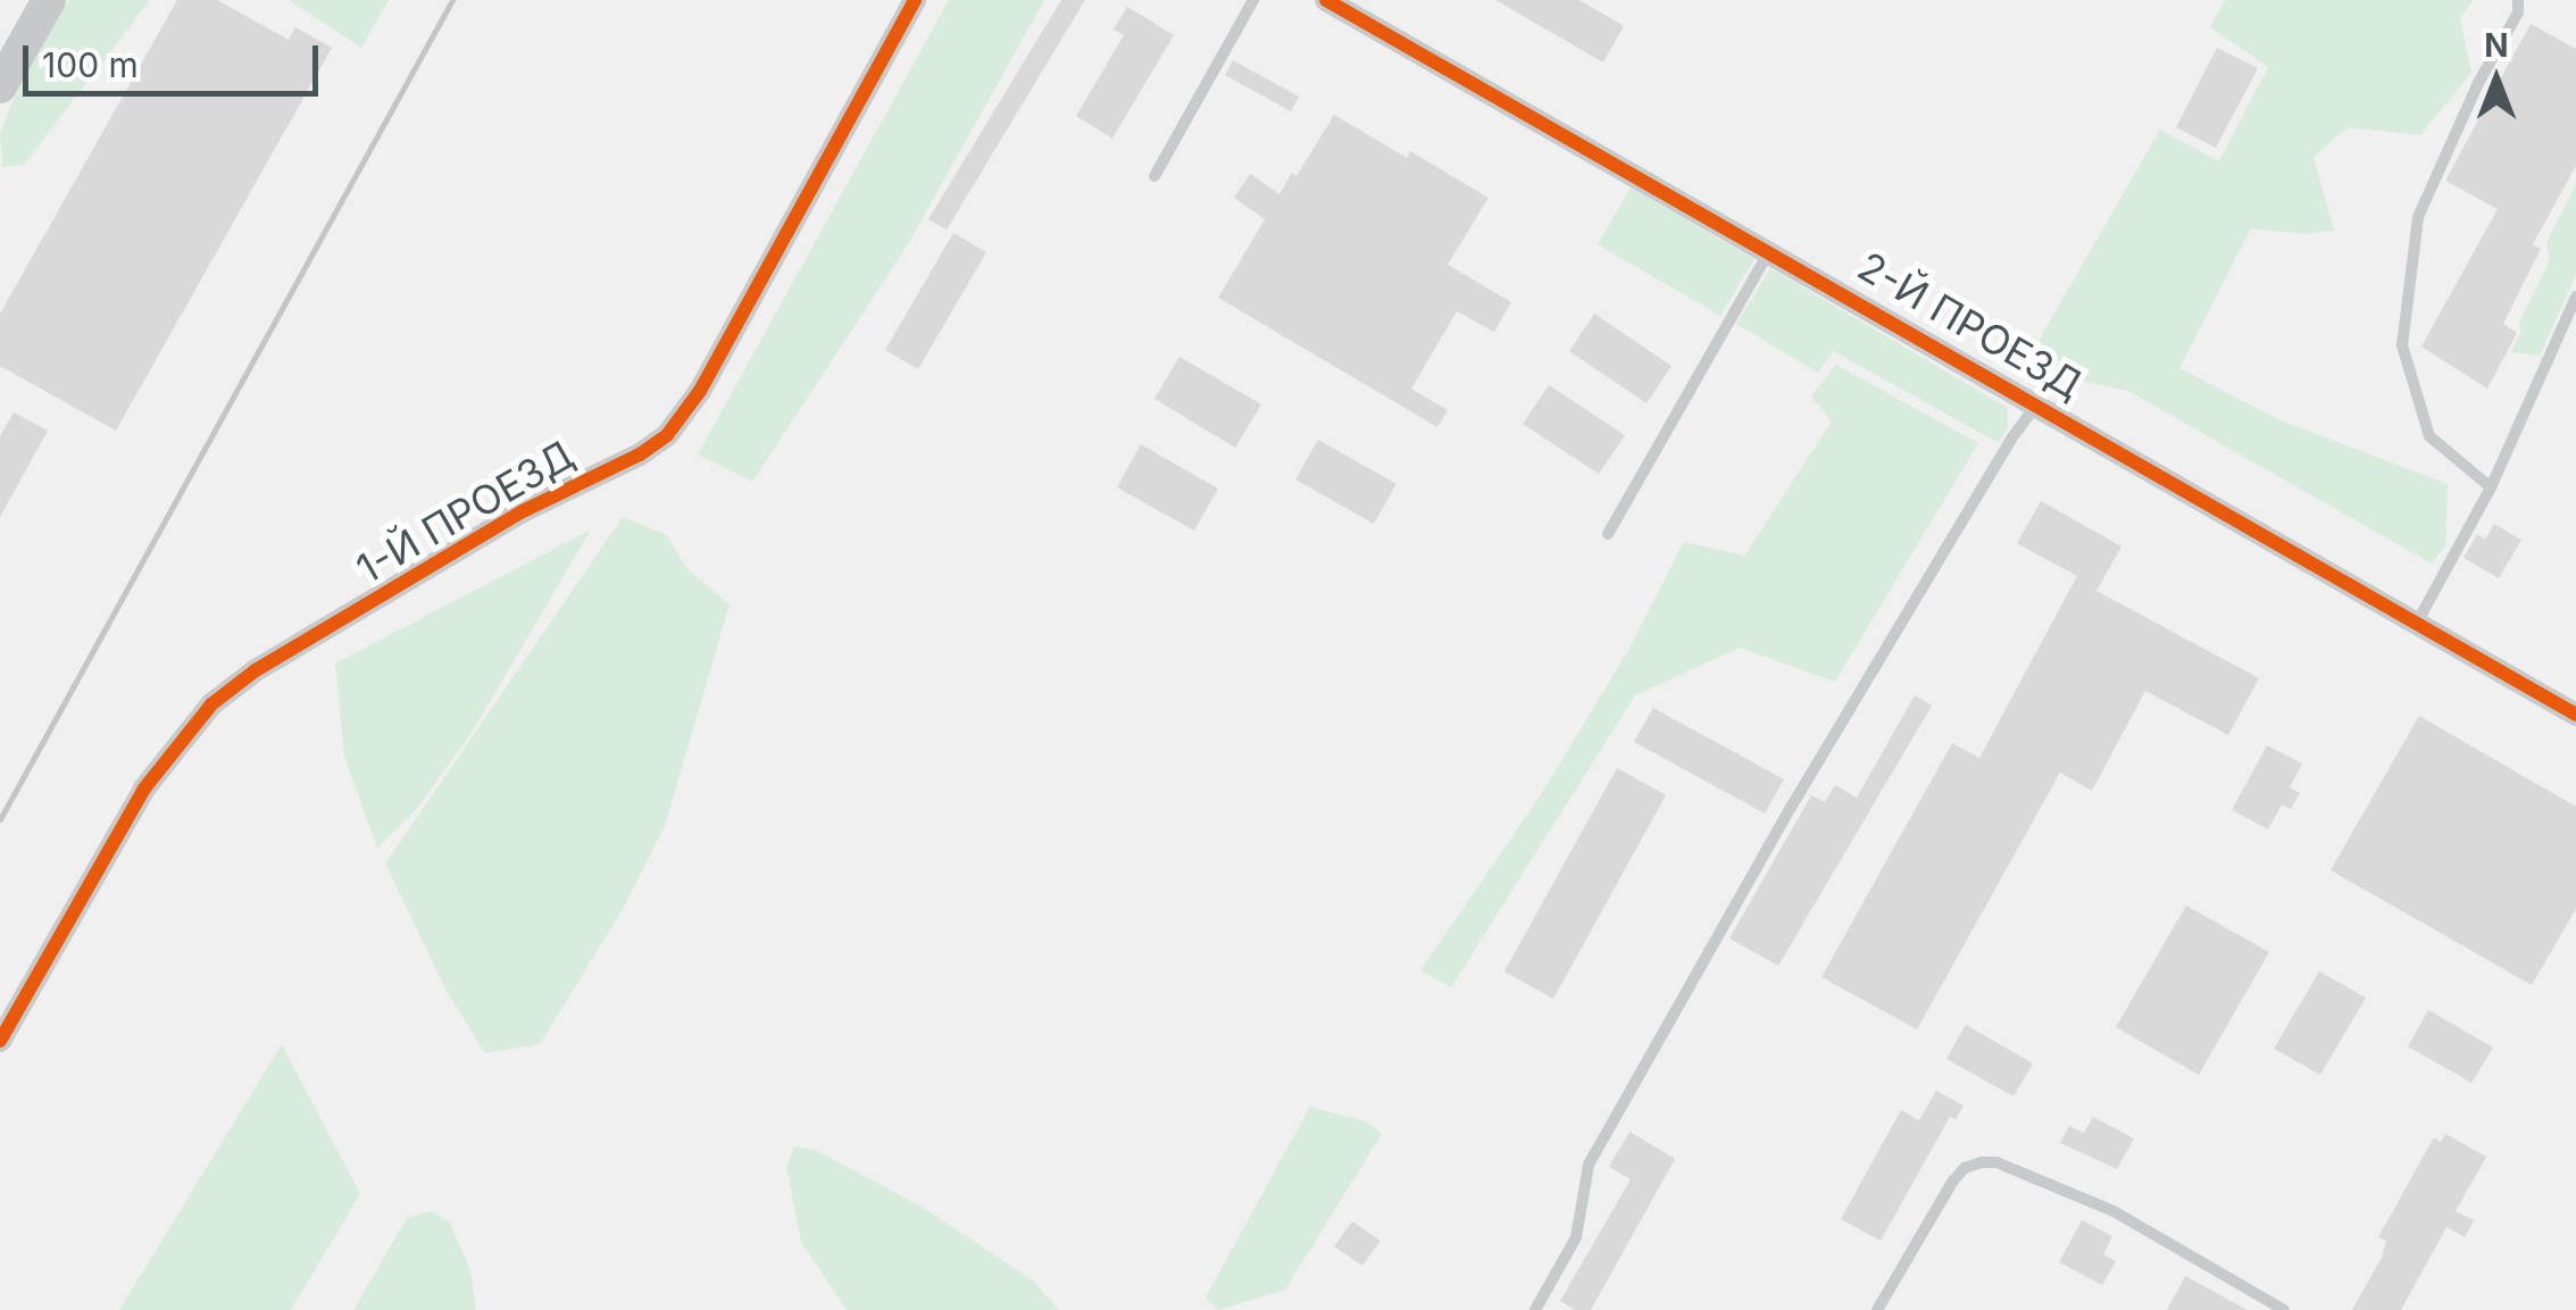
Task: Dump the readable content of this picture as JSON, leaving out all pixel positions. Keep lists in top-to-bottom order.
{
  "streets": {
    "street": ["2-Й ПРОЕЗД", "1-Й ПРОЕЗД"]
  },
  "scale_bar": "100 m",
  "north": "top"
}
